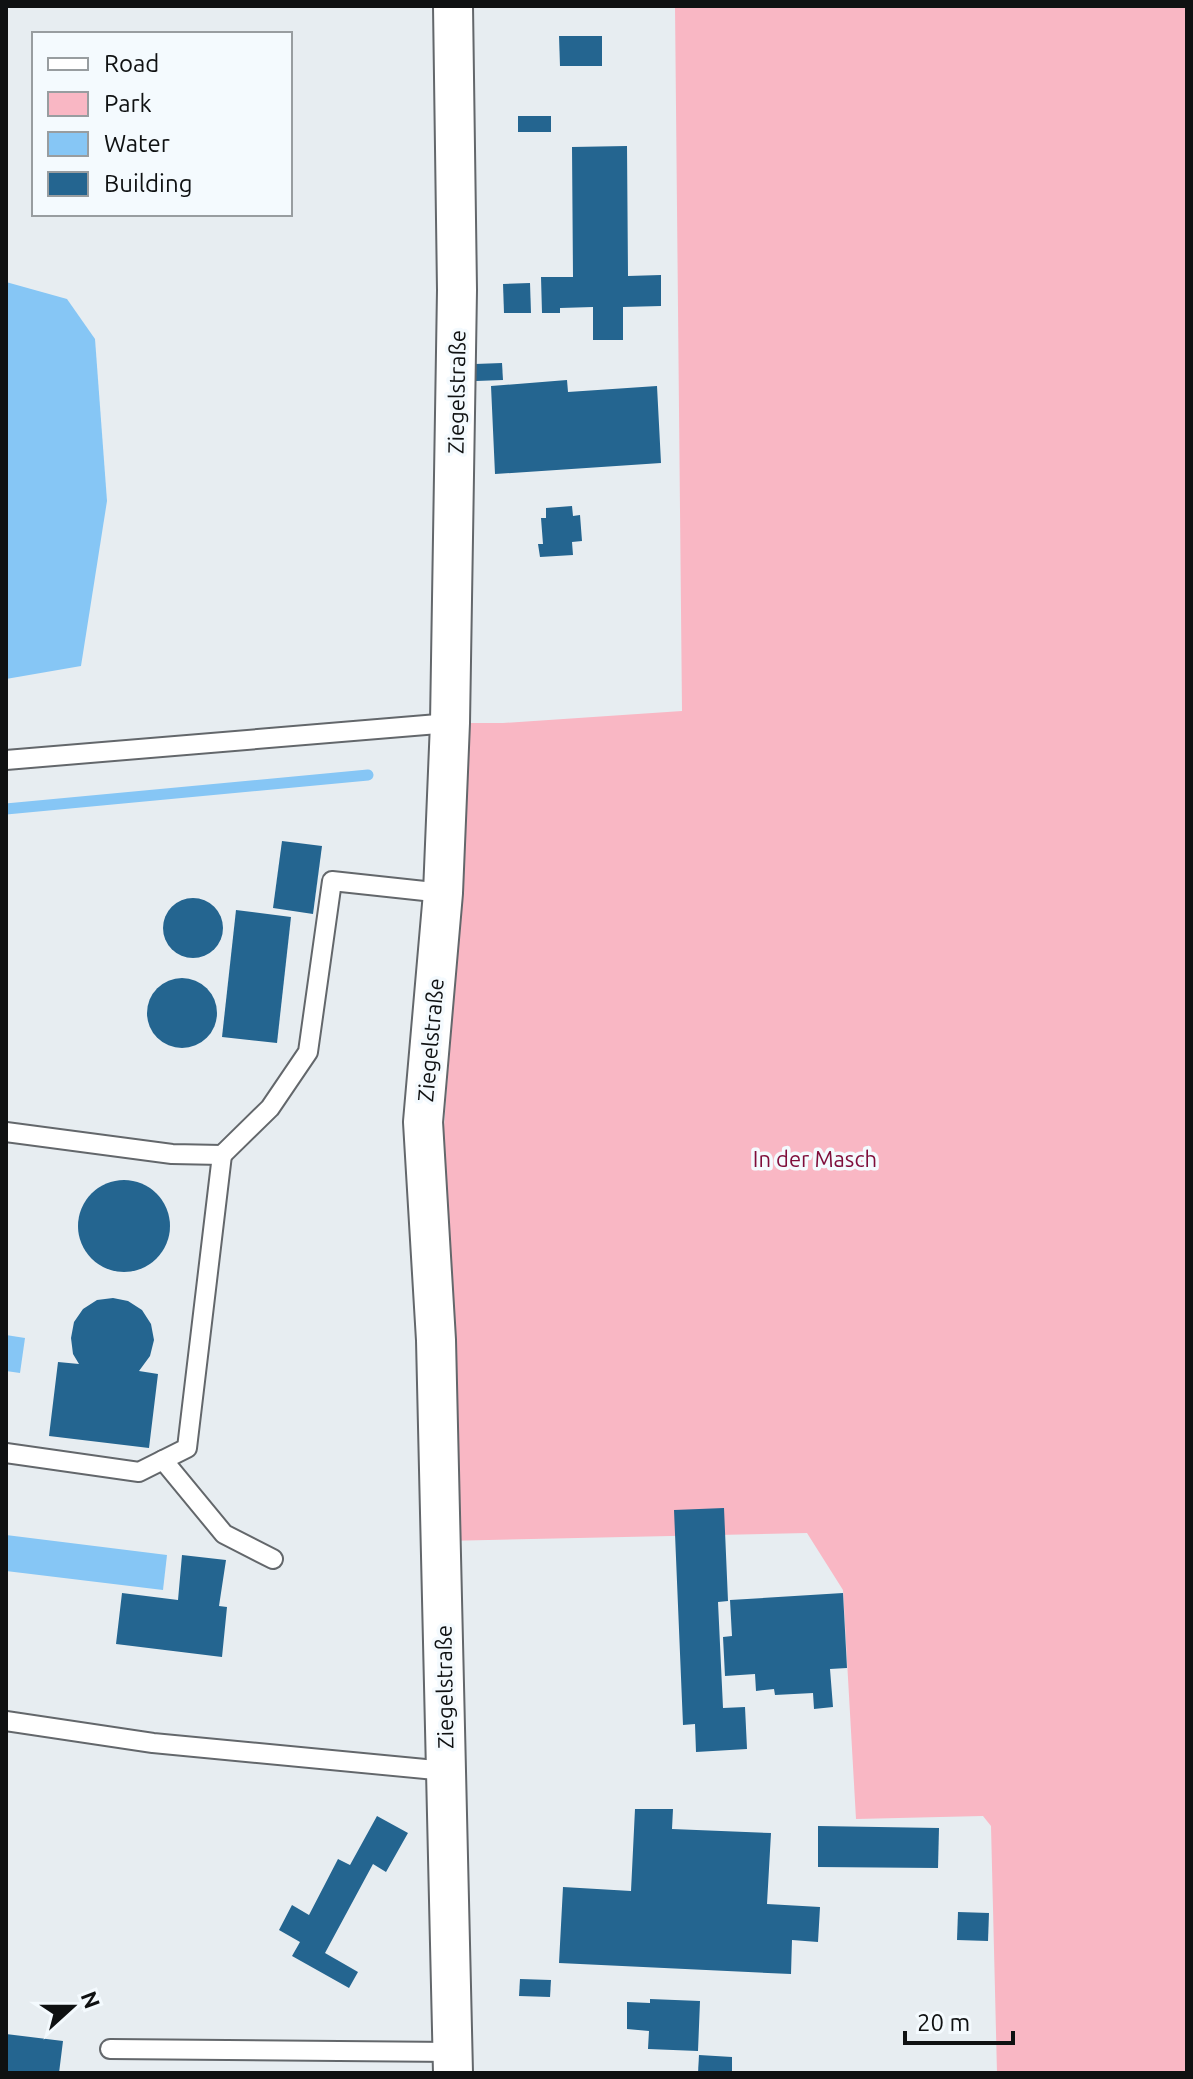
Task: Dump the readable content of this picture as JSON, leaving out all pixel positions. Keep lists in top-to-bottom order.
{
  "streets": {
    "street": ["Ziegelstraße"]
  },
  "parks": ["In der Masch"],
  "legend": [
    "Road",
    "Park",
    "Water",
    "Building"
  ],
  "scale_bar": "20 m",
  "north": "right"
}
